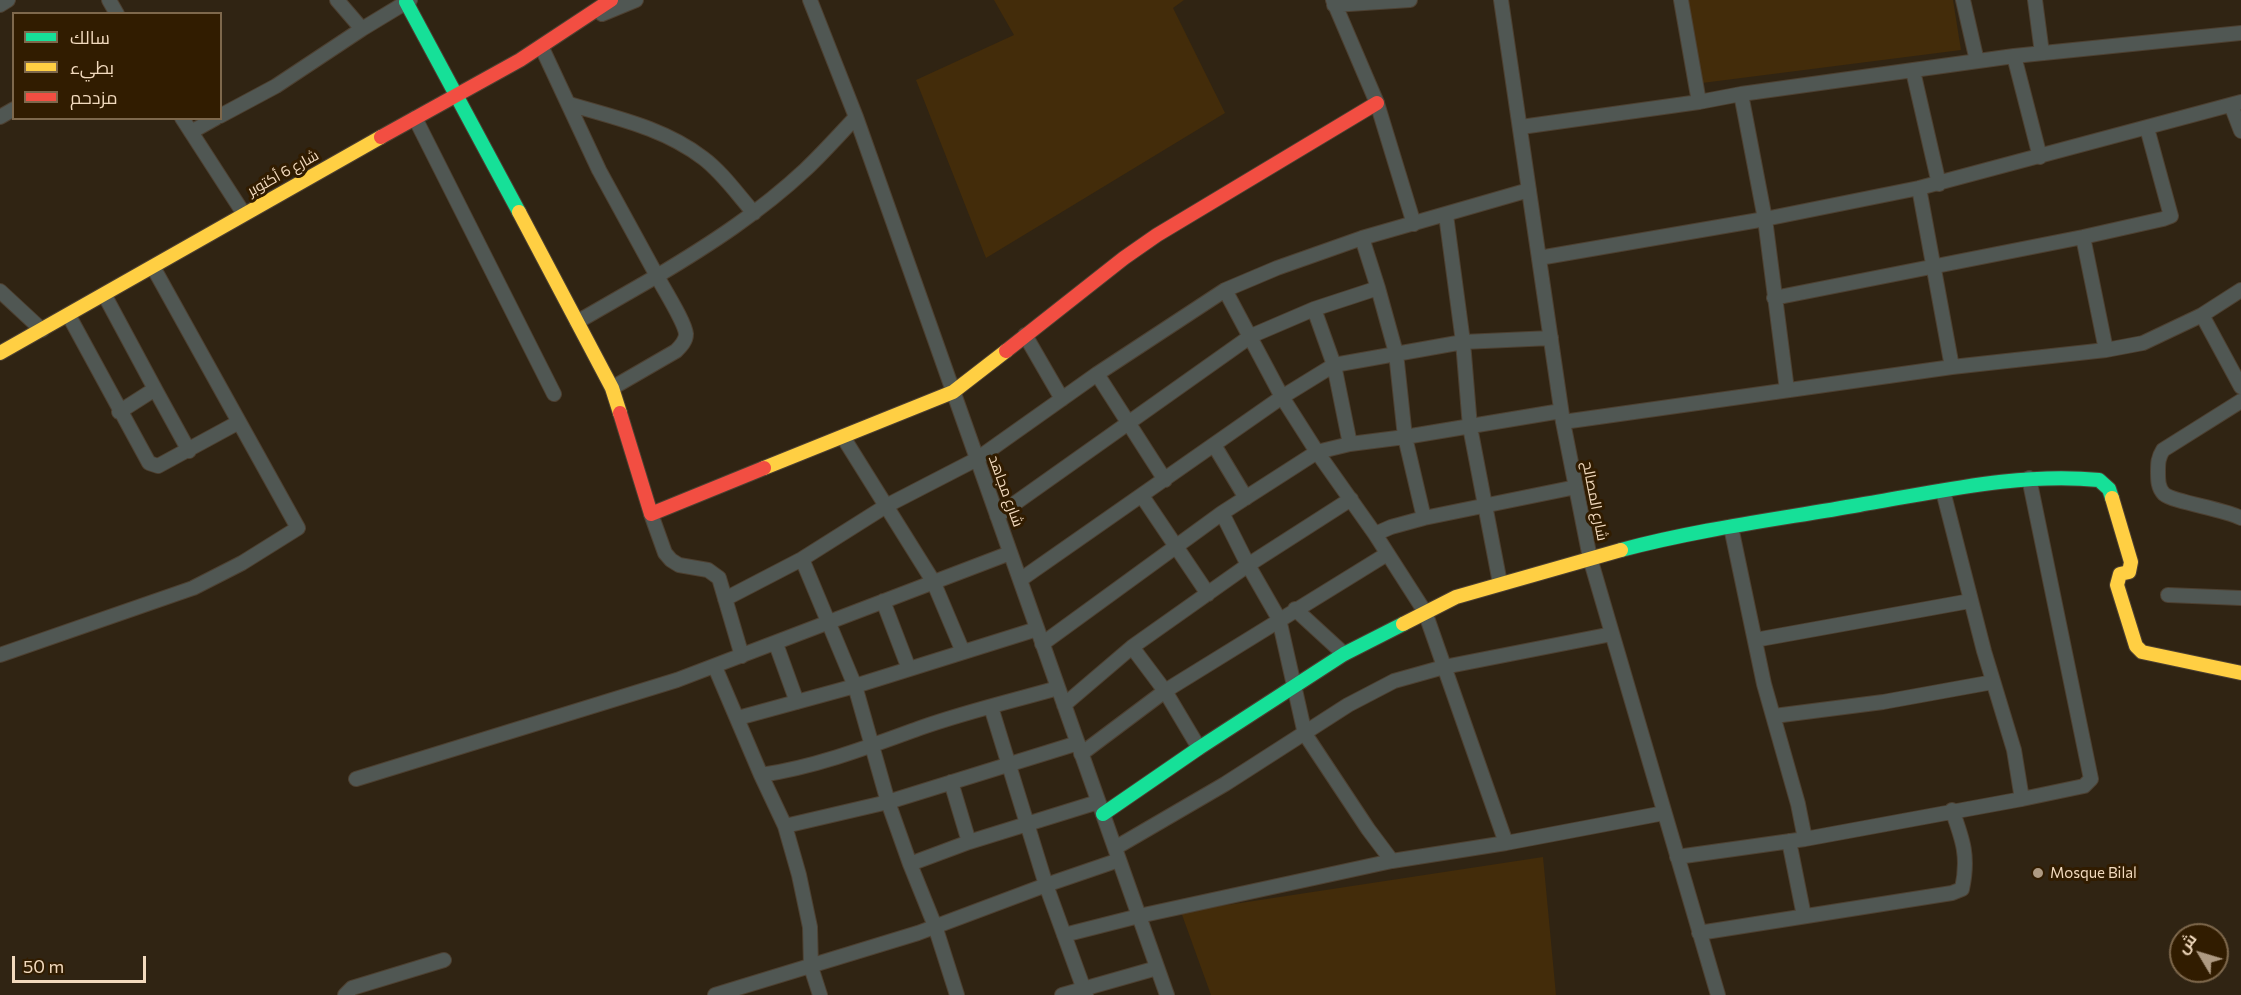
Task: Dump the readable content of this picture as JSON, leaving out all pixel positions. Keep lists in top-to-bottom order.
{
  "streets": {
    "street": ["شارع 6 أكتوبر", "شارع مجاهد", "شارع المصالح"]
  },
  "places": ["Mosque Bilal"],
  "legend": ["سالك", "بطيء", "مزدحم"],
  "scale_bar": "50 m",
  "north": "top left"
}
